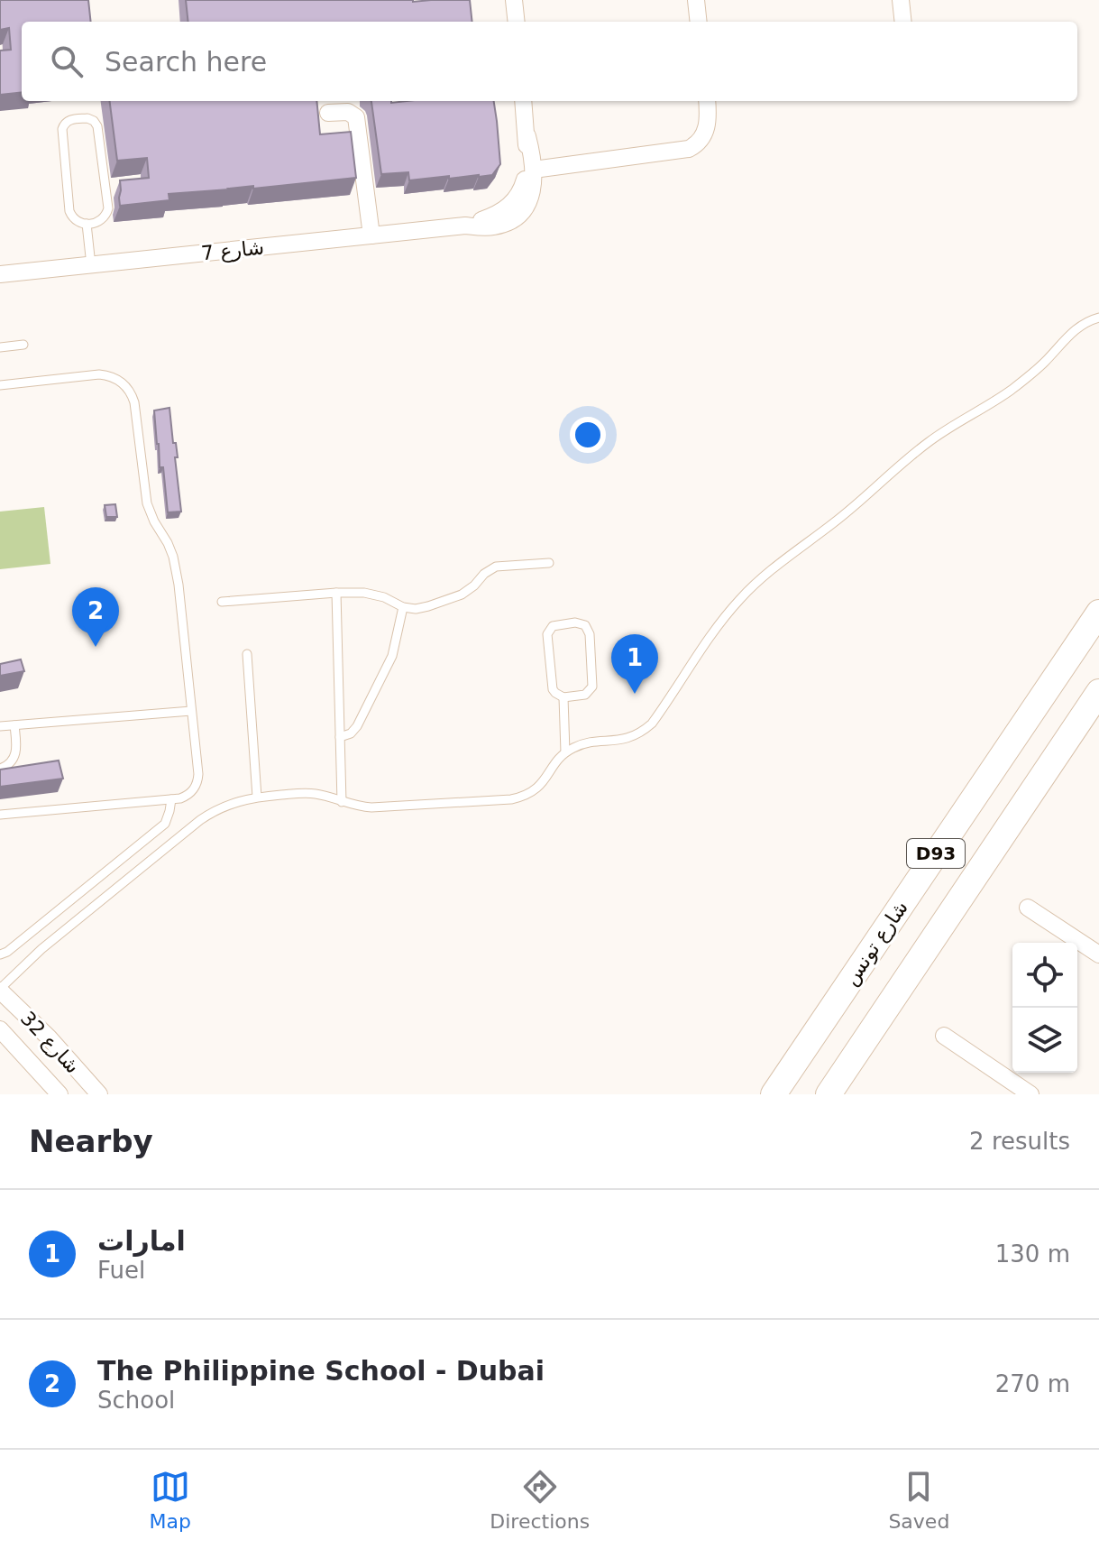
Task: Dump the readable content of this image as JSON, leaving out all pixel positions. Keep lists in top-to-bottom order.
{
  "streets": {
    "main road": ["D93", "شارع تونس"],
    "street": ["شارع 7", "شارع 32"]
  },
  "page": {
    "search": "Search here",
    "pins": ["2", "1"],
    "heading": ["Nearby", "2 results"],
    "list": [
      {
        "mark": "1",
        "name": "امارات",
        "note": "Fuel",
        "value": "130 m"
      },
      {
        "mark": "2",
        "name": "The Philippine School - Dubai",
        "note": "School",
        "value": "270 m"
      }
    ],
    "nav": ["Map", "Directions", "Saved"]
  }
}
